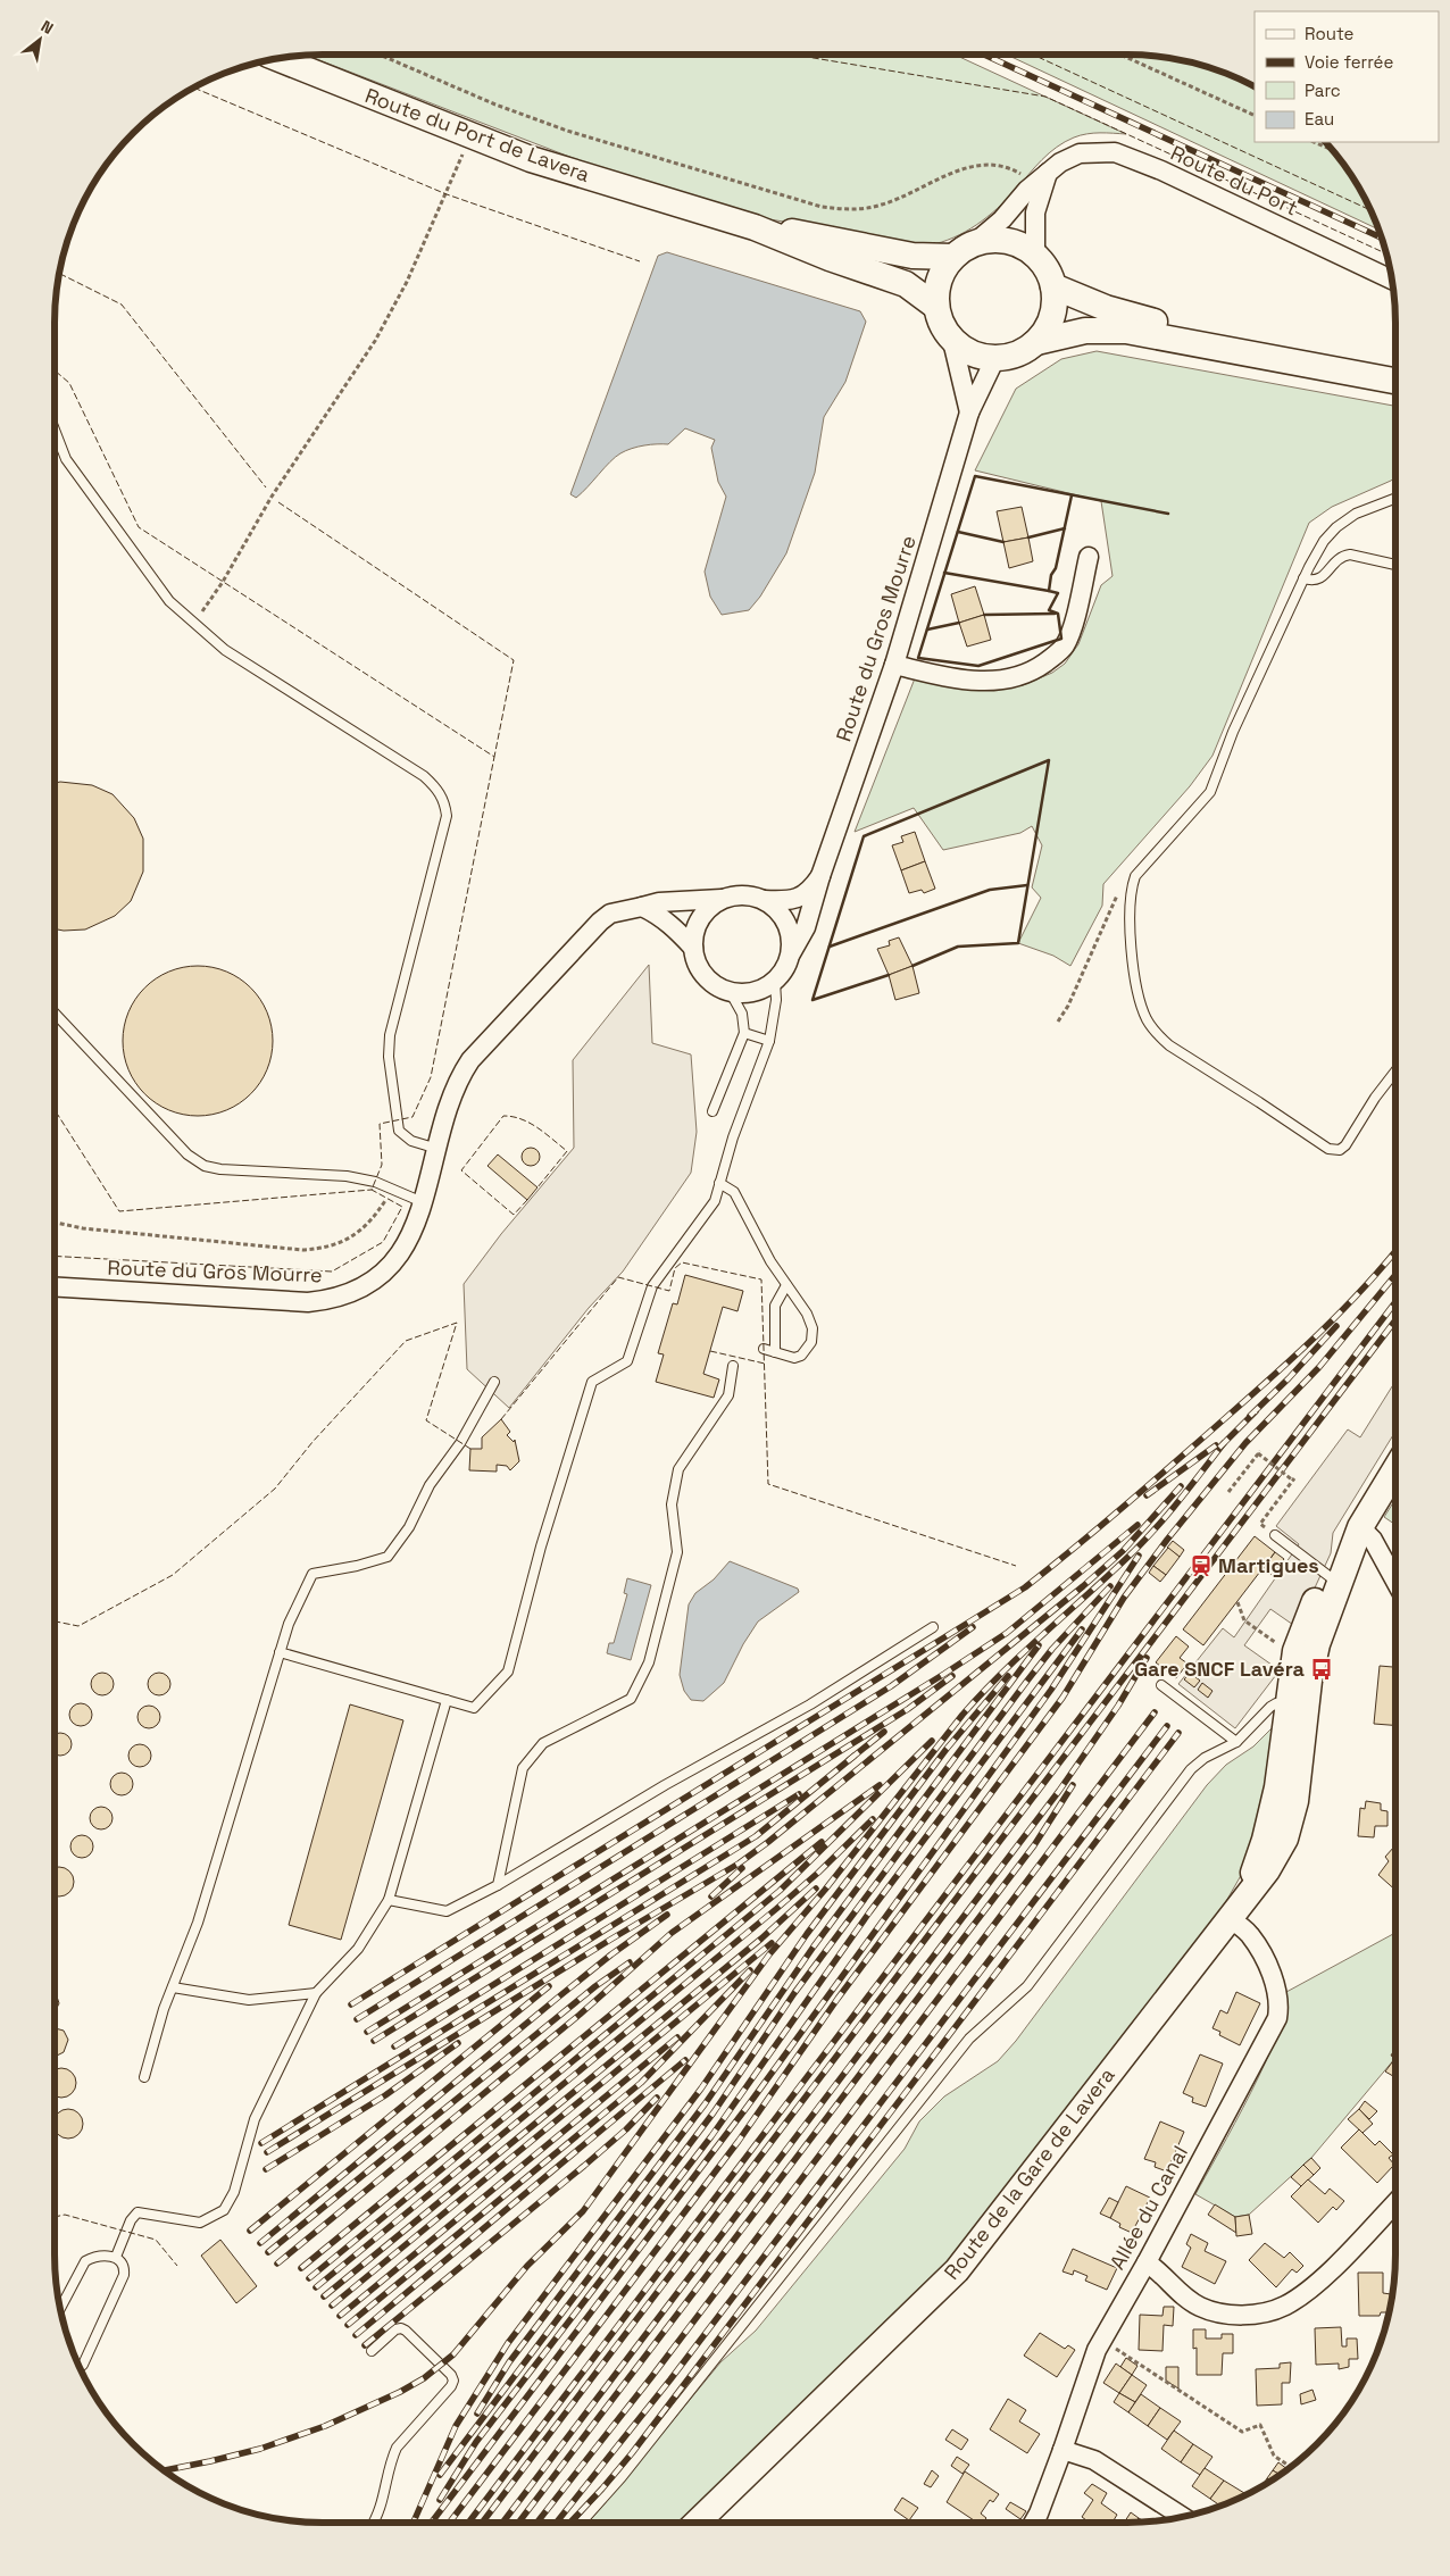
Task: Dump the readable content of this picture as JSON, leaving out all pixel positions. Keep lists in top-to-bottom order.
{
  "streets": {
    "street": [
      "Route du Port de Lavera",
      "Route du Port",
      "Route du Gros Mourre",
      "Route de la Gare de Lavera",
      "Allée du Canal"
    ]
  },
  "crossings": [
    ["Route du Port de Lavera", "Route du Port"],
    ["Route du Port de Lavera", "Route du Gros Mourre"],
    ["Route du Port", "Route du Gros Mourre"],
    ["Route de la Gare de Lavera", "Allée du Canal"]
  ],
  "places": {
    "station": ["Martigues"],
    "bus stop": ["Gare SNCF Lavéra"]
  },
  "legend": [
    "Route",
    "Voie ferrée",
    "Parc",
    "Eau"
  ],
  "north": "top right"
}
